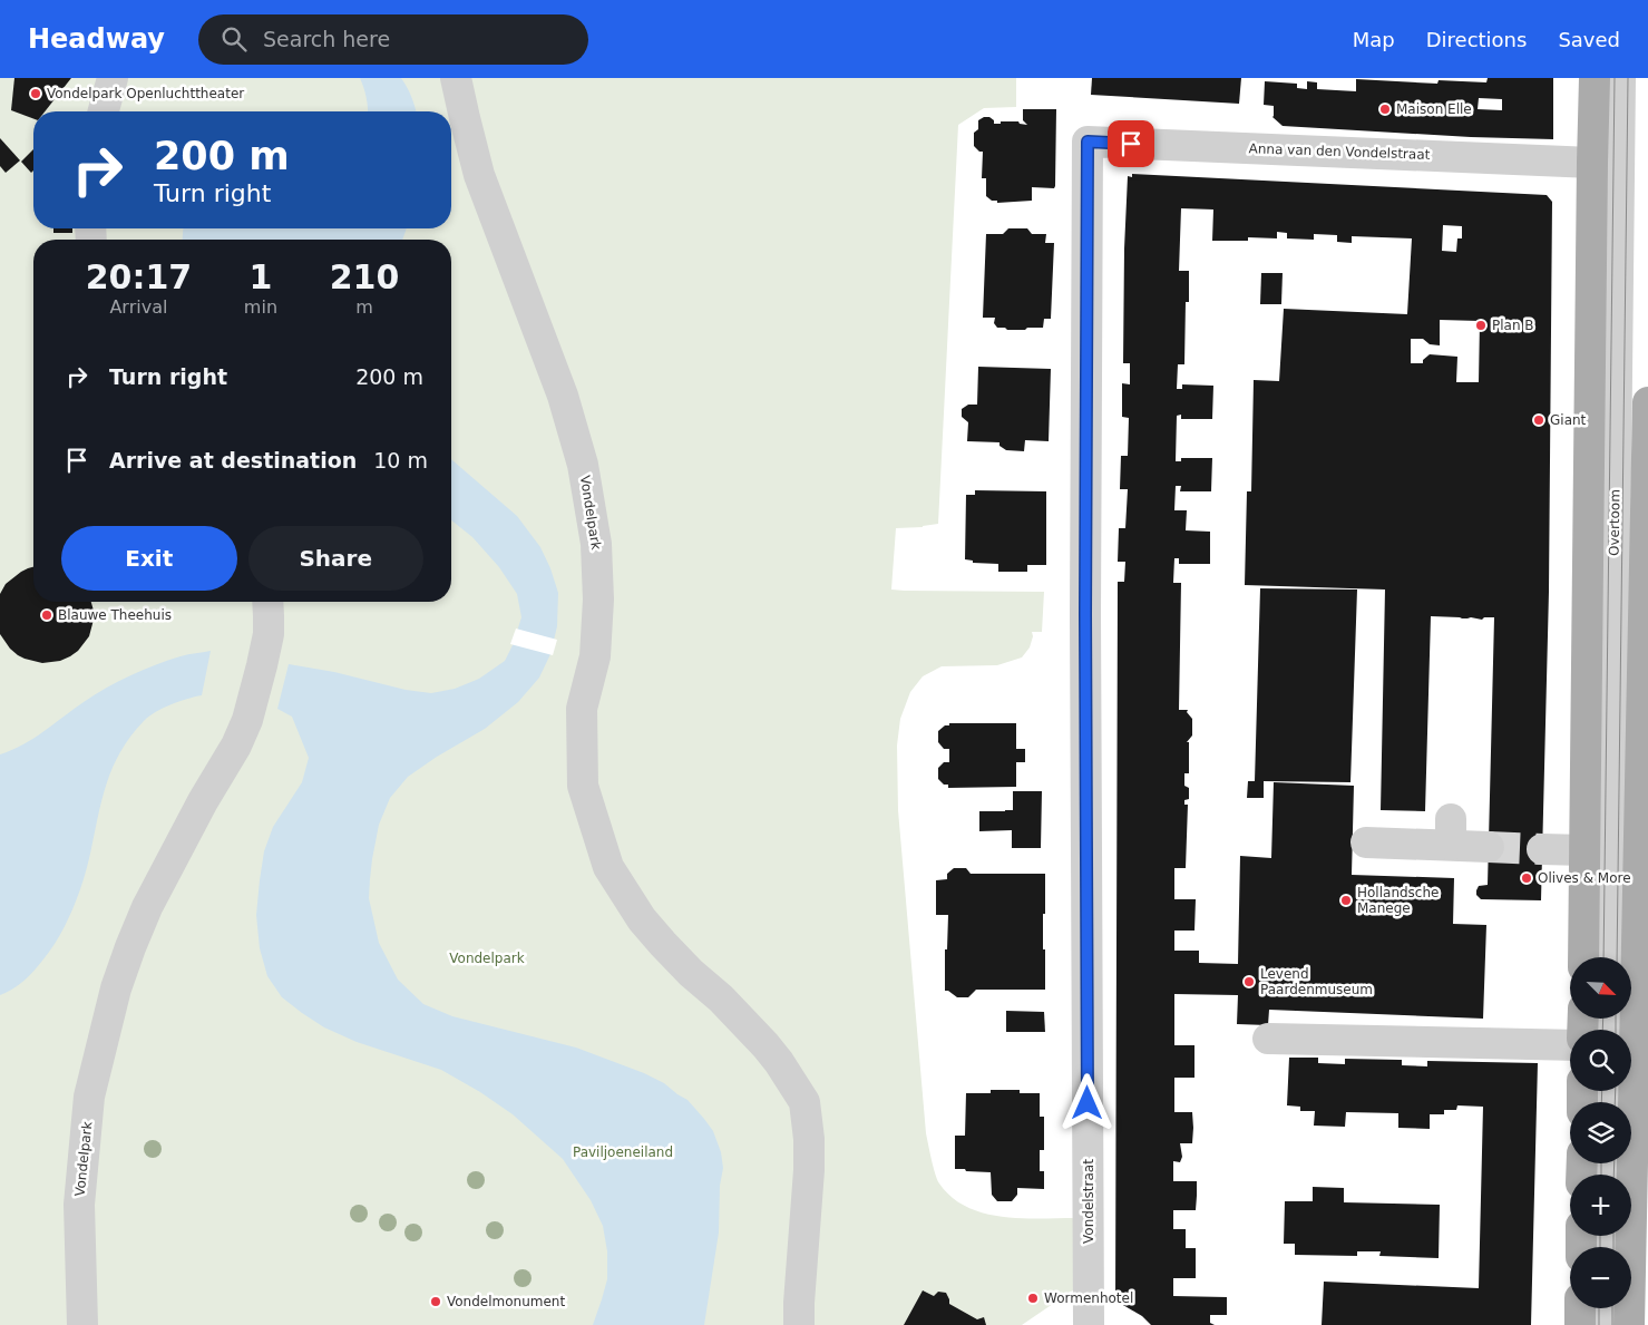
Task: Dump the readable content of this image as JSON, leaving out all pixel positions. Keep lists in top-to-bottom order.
{
  "streets": {
    "main road": ["Overtoom"],
    "street": ["Anna van den Vondelstraat", "Vondelpark", "Vondelstraat"]
  },
  "crossings": [
    ["Anna van den Vondelstraat", "Overtoom"],
    ["Anna van den Vondelstraat", "Vondelstraat"]
  ],
  "parks": ["Vondelpark", "Paviljoeneiland"],
  "places": [
    "Vondelpark Openluchttheater",
    "Maison Elle",
    "Plan B",
    "Giant",
    "Blauwe Theehuis",
    "Olives & More",
    "Hollandsche Manege",
    "Levend Paardenmuseum",
    "Wormenhotel",
    "Vondelmonument"
  ],
  "north": "bottom right",
  "page": {
    "header": "Headway",
    "search": "Search here",
    "nav": ["Map", "Directions", "Saved"],
    "turn": ["200 m", "Turn right"],
    "eta": [
      "20:17",
      "Arrival",
      "1",
      "min",
      "210",
      "m"
    ],
    "list": [
      {
        "name": "Turn right",
        "value": "200 m"
      },
      {
        "name": "Arrive at destination",
        "value": "10 m"
      }
    ],
    "buttons": ["Exit", "Share"],
    "map_buttons": ["+", "−"]
  }
}
